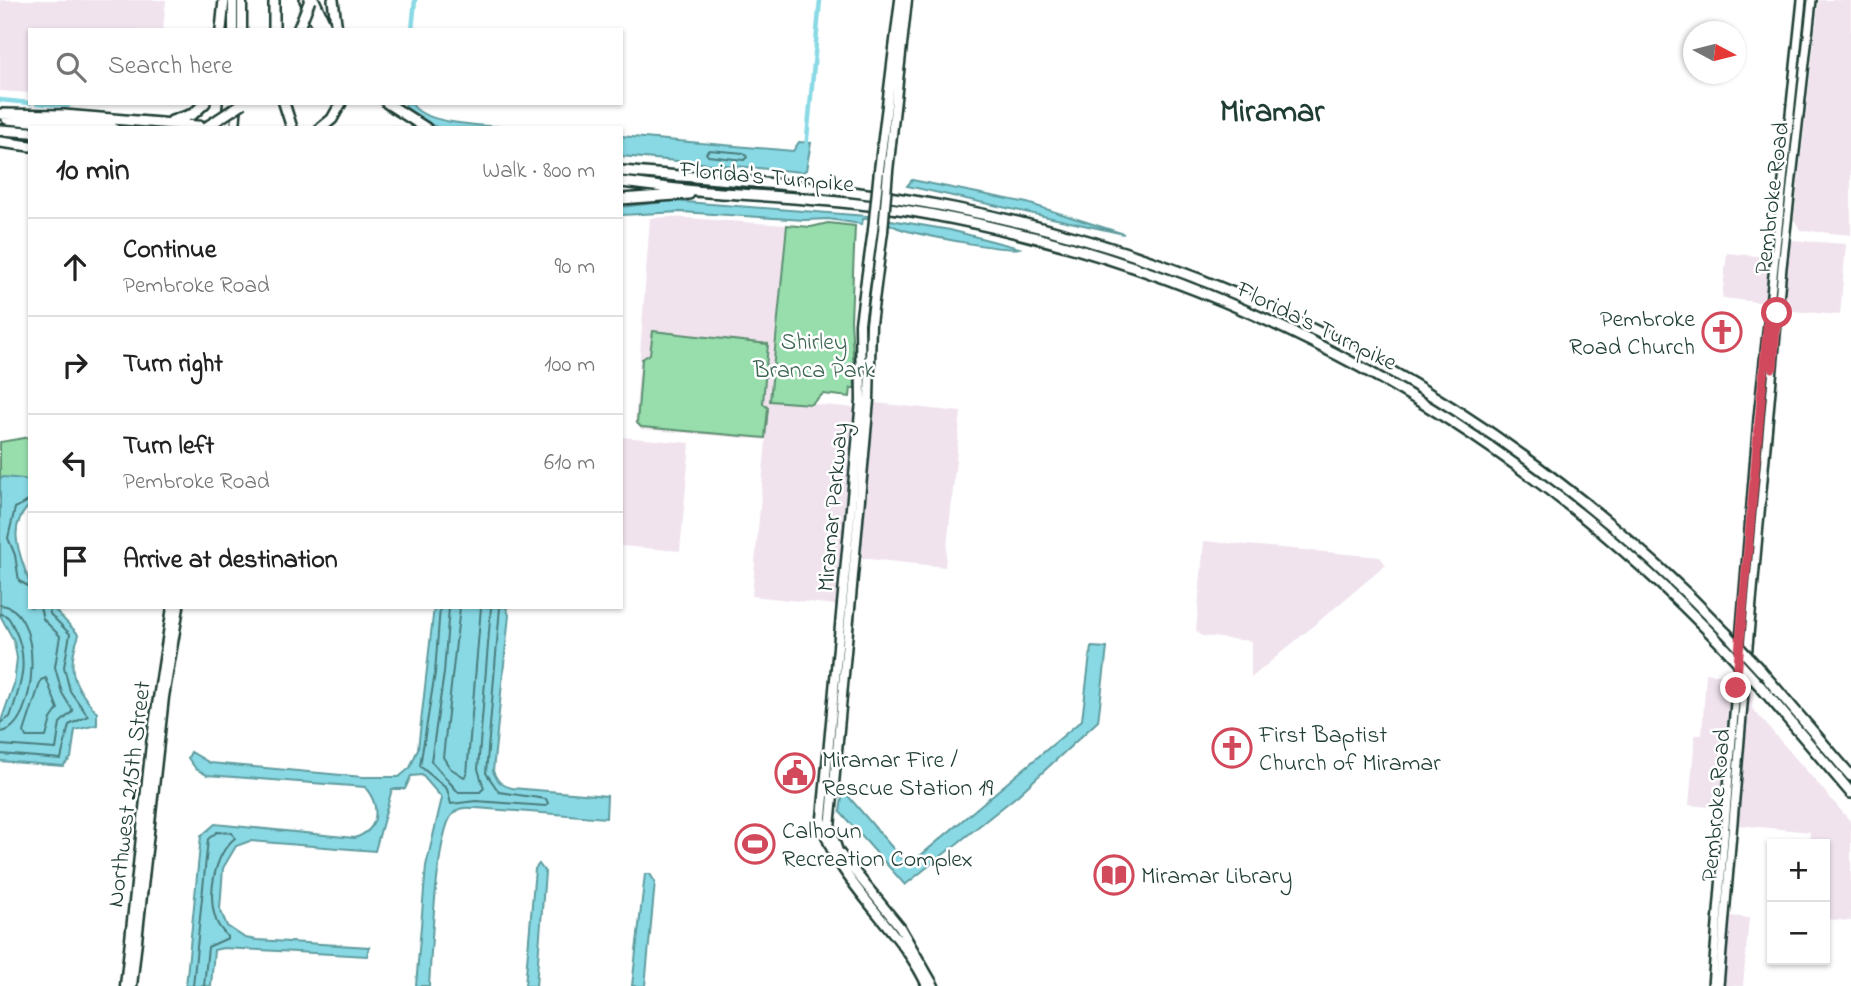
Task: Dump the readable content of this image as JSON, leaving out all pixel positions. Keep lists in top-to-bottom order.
{
  "streets": {
    "highway": ["Florida's Turnpike"],
    "main road": ["Pembroke Road", "Miramar Parkway", "Northwest 215th Street"]
  },
  "districts": ["Miramar"],
  "parks": ["Shirley Branca Park"],
  "places": {
    "church": ["Pembroke Road Church", "First Baptist Church of Miramar"],
    "public building": ["Miramar Fire / Rescue Station 19"],
    "sports": ["Calhoun Recreation Complex"],
    "library": ["Miramar Library"]
  },
  "north": "right",
  "page": {
    "search": "Search here",
    "heading": ["10 min", "Walk · 800 m"],
    "list": [
      ["Continue", "Pembroke Road", "90 m"],
      ["Turn right", "100 m"],
      ["Turn left", "Pembroke Road", "610 m"],
      "Arrive at destination"
    ],
    "map_buttons": ["+", "−"]
  }
}
